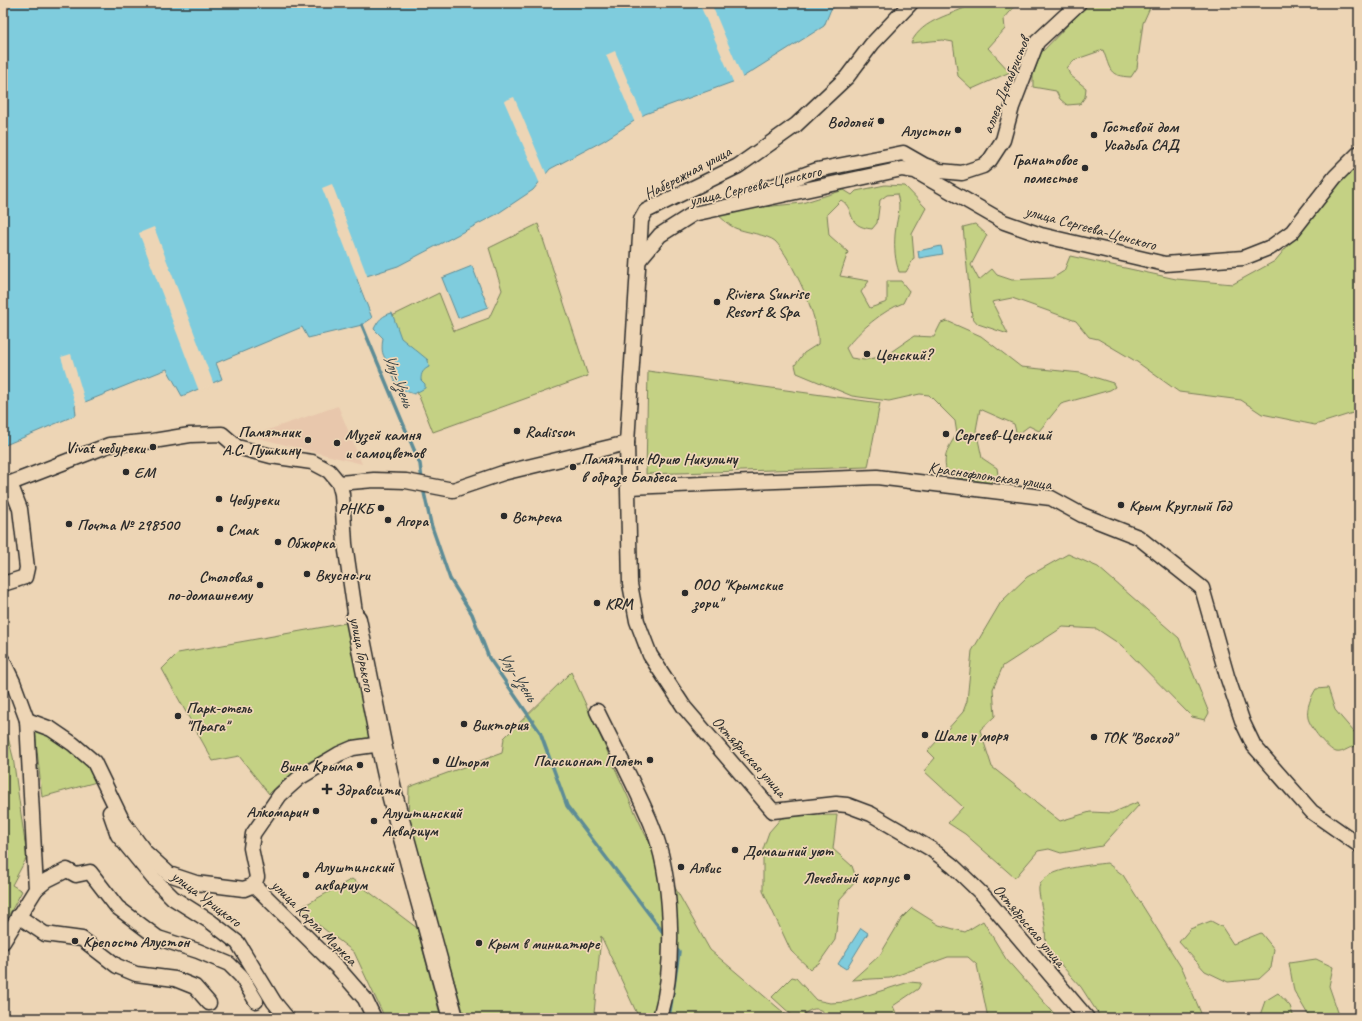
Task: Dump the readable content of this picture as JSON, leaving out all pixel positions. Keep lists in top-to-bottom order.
{
  "streets": {
    "main road": ["улица Горького"],
    "street": [
      "аллея Декабристов",
      "Набережная улица",
      "улица Сергеева-Ценского",
      "Краснофлотская улица",
      "Октябрьская улица",
      "улица Урицкого",
      "улица Карла Маркса"
    ]
  },
  "crossings": [
    ["аллея Декабристов", "улица Сергеева-Ценского"],
    ["Набережная улица", "улица Сергеева-Ценского"],
    ["Набережная улица", "Октябрьская улица"],
    ["Краснофлотская улица", "Октябрьская улица"],
    ["улица Урицкого", "улица Карла Маркса"]
  ],
  "water": ["Улу-Узень"],
  "places": {
    "other": [
      "Водолей",
      "Алустон",
      "Гостевой дом Усадьба САД",
      "Гранатовое поместье",
      "Riviera Sunrise Resort & Spa",
      "Ценский?",
      "Radisson",
      "Сергеев-Ценский",
      "Памятник А.С. Пушкину",
      "Музей камня и самоцветов",
      "Vivat чебуреки",
      "Памятник Юрию Никулину в образе Балбеса",
      "ЕМ",
      "Чебуреки",
      "Крым Круглый Год",
      "РНКБ",
      "Встреча",
      "Агора",
      "Почта № 298500",
      "Смак",
      "Обжорка",
      "Вкусно.ru",
      "Столовая по-домашнему",
      "ООО \"Крымские зори\"",
      "KRM",
      "Парк-отель \"Прага\"",
      "Виктория",
      "Шале у моря",
      "ТОК \"Восход\"",
      "Пансионат Полет",
      "Шторм",
      "Вина Крыма",
      "Алкомарин",
      "Алуштинский Аквариум",
      "Домашний уют",
      "Алвис",
      "Алуштинский аквариум",
      "Лечебный корпус",
      "Крепость Алустон",
      "Крым в миниатюре"
    ],
    "health": ["Здравсити"]
  }
}
